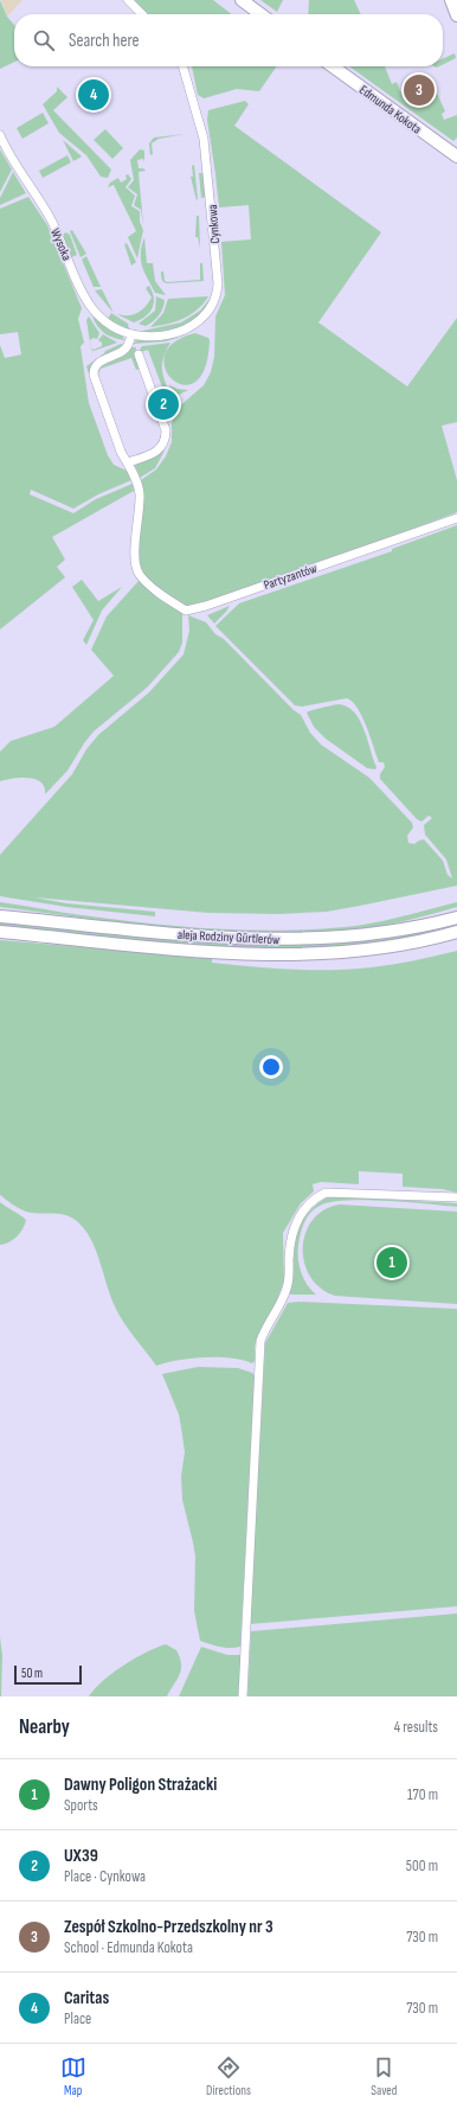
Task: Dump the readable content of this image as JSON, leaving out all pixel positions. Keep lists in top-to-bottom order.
{
  "streets": {
    "main road": ["Edmunda Kokota", "aleja Rodziny Gürtlerów"],
    "street": ["Cynkowa", "Wysoka", "Partyzantów"]
  },
  "crossings": [
    ["Cynkowa", "Wysoka"]
  ],
  "scale_bar": "50 m",
  "page": {
    "search": "Search here",
    "pins": [
      "3",
      "4",
      "2",
      "1"
    ],
    "scale": "50 m",
    "heading": ["Nearby", "4 results"],
    "list": [
      {
        "mark": "1",
        "name": "Dawny Poligon Strażacki",
        "note": "Sports",
        "value": "170 m"
      },
      {
        "mark": "2",
        "name": "UX39",
        "note": "Place · Cynkowa",
        "value": "500 m"
      },
      {
        "mark": "3",
        "name": "Zespół Szkolno-Przedszkolny nr 3",
        "note": "School · Edmunda Kokota",
        "value": "730 m"
      },
      {
        "mark": "4",
        "name": "Caritas",
        "note": "Place",
        "value": "730 m"
      }
    ],
    "nav": ["Map", "Directions", "Saved"]
  }
}
